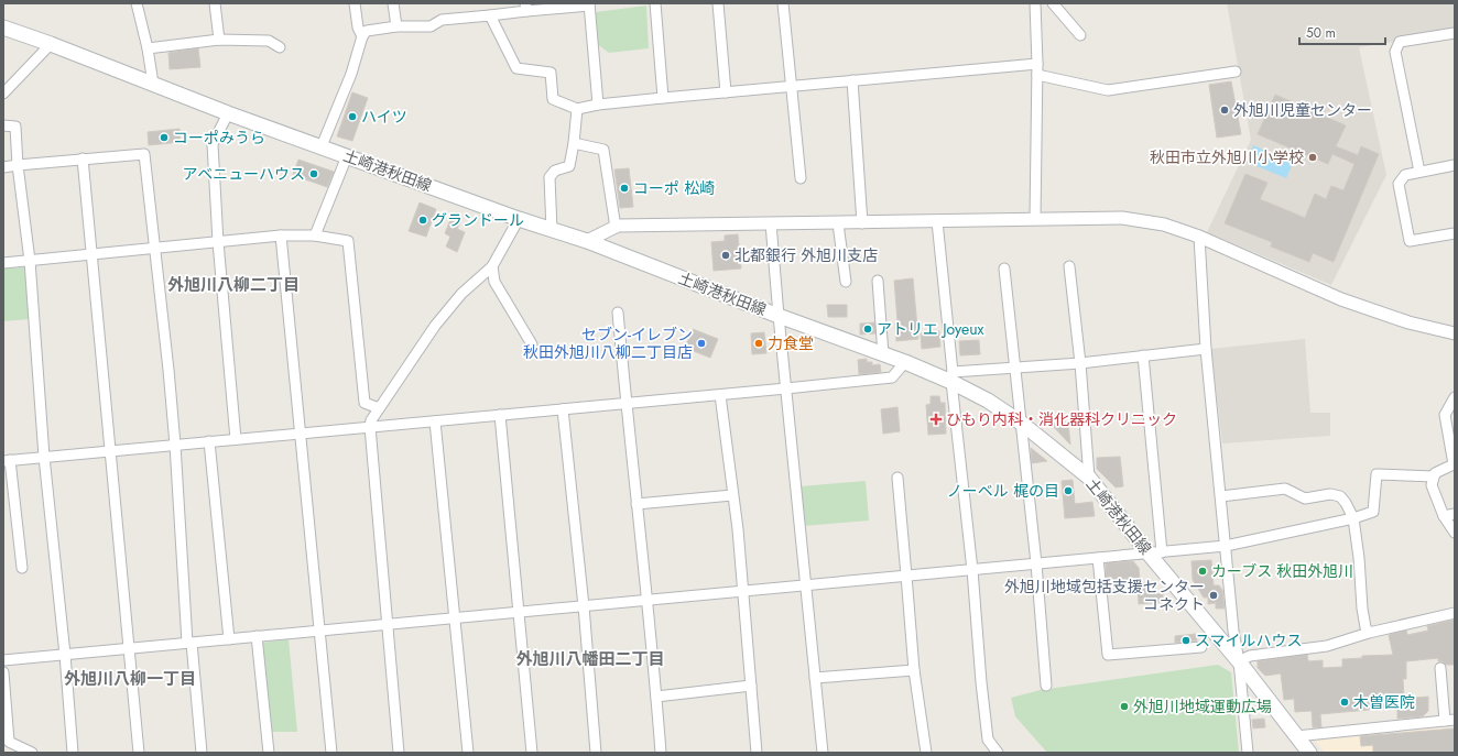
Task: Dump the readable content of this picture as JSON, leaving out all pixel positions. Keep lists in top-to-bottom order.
{
  "streets": {
    "main road": ["土崎港秋田線"]
  },
  "districts": ["外旭川八柳二丁目", "外旭川八幡田二丁目", "外旭川八柳一丁目"],
  "places": {
    "other": [
      "外旭川児童センター",
      "ハイツ",
      "コーポみうら",
      "秋田市立外旭川小学校",
      "アベニューハウス",
      "コーポ 松崎",
      "グランドール",
      "北都銀行 外旭川支店",
      "アトリエ Joyeux",
      "セブン-イレブン 秋田外旭川八柳二丁目店",
      "力食堂",
      "ノーベル 梶の目",
      "カーブス 秋田外旭川",
      "外旭川地域包括支援センター コネクト",
      "スマイルハウス",
      "木曽医院",
      "外旭川地域運動広場"
    ],
    "health": ["ひもり内科・消化器科クリニック"]
  },
  "scale_bar": "50 m"
}
